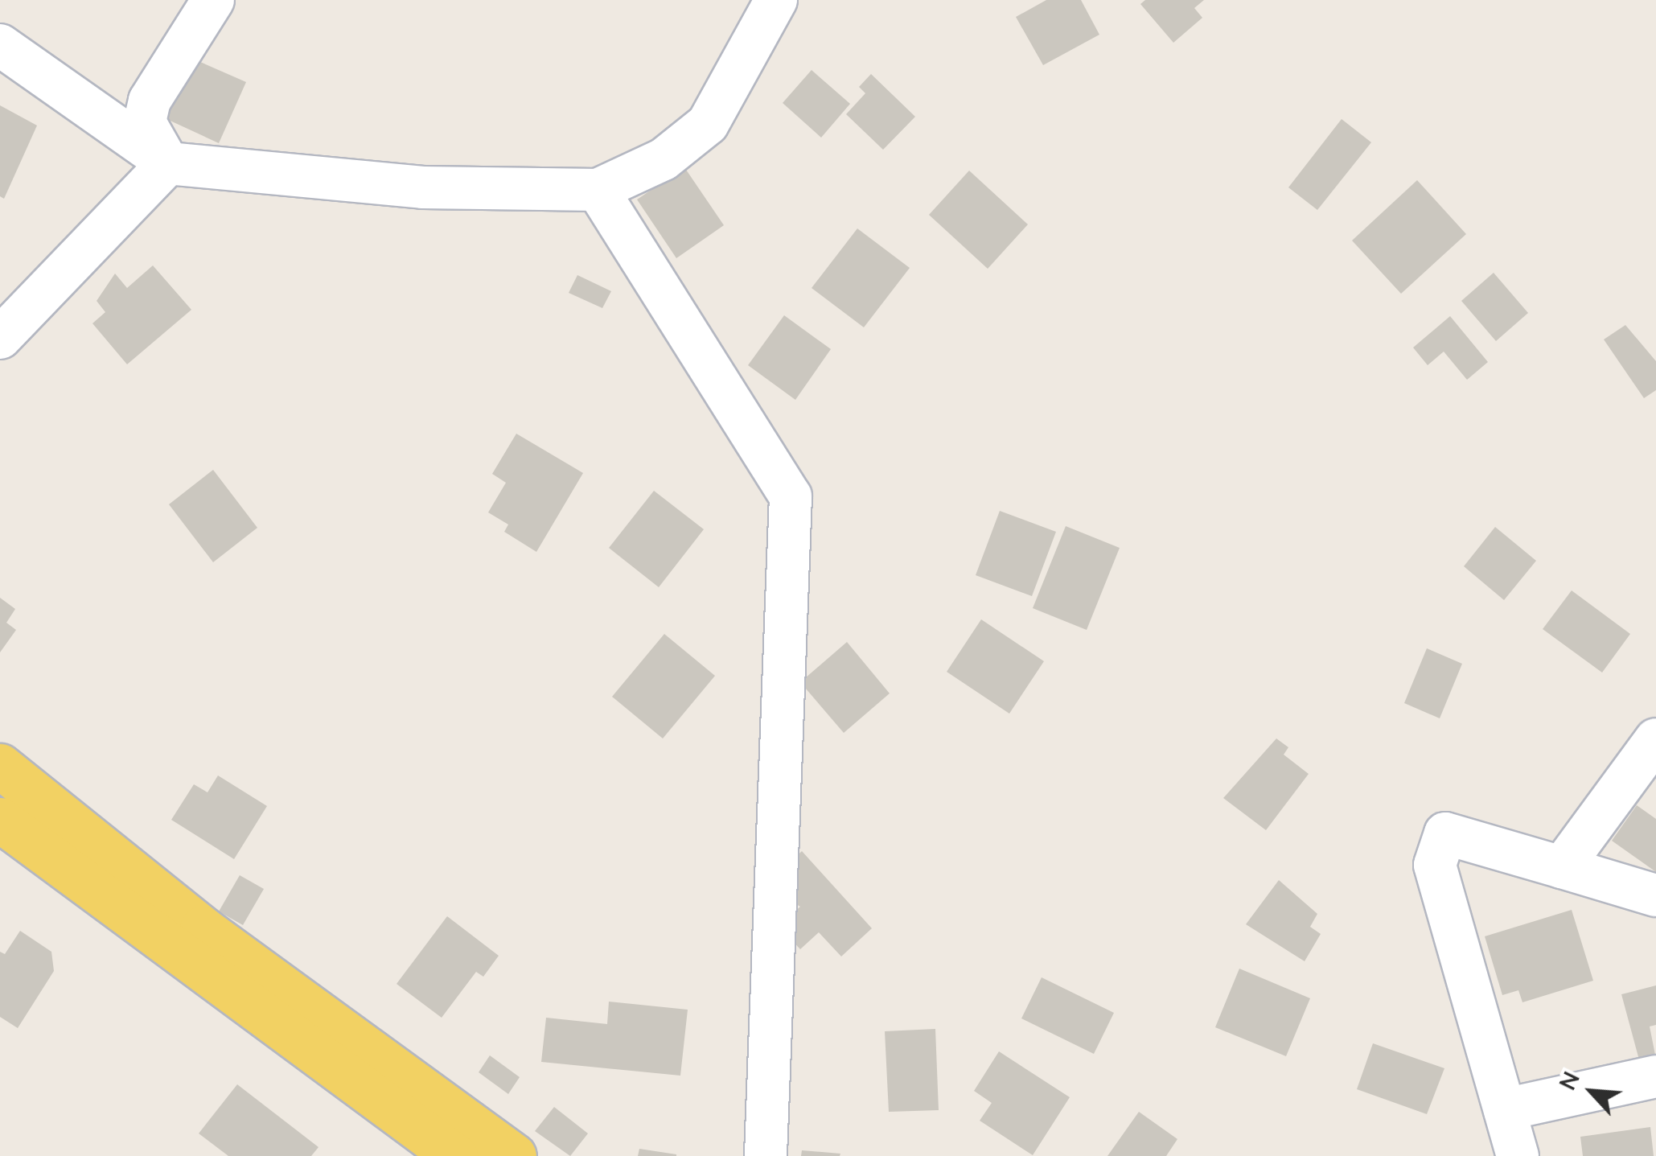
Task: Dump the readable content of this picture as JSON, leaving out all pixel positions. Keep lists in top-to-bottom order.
{
  "north": "top left"
}
